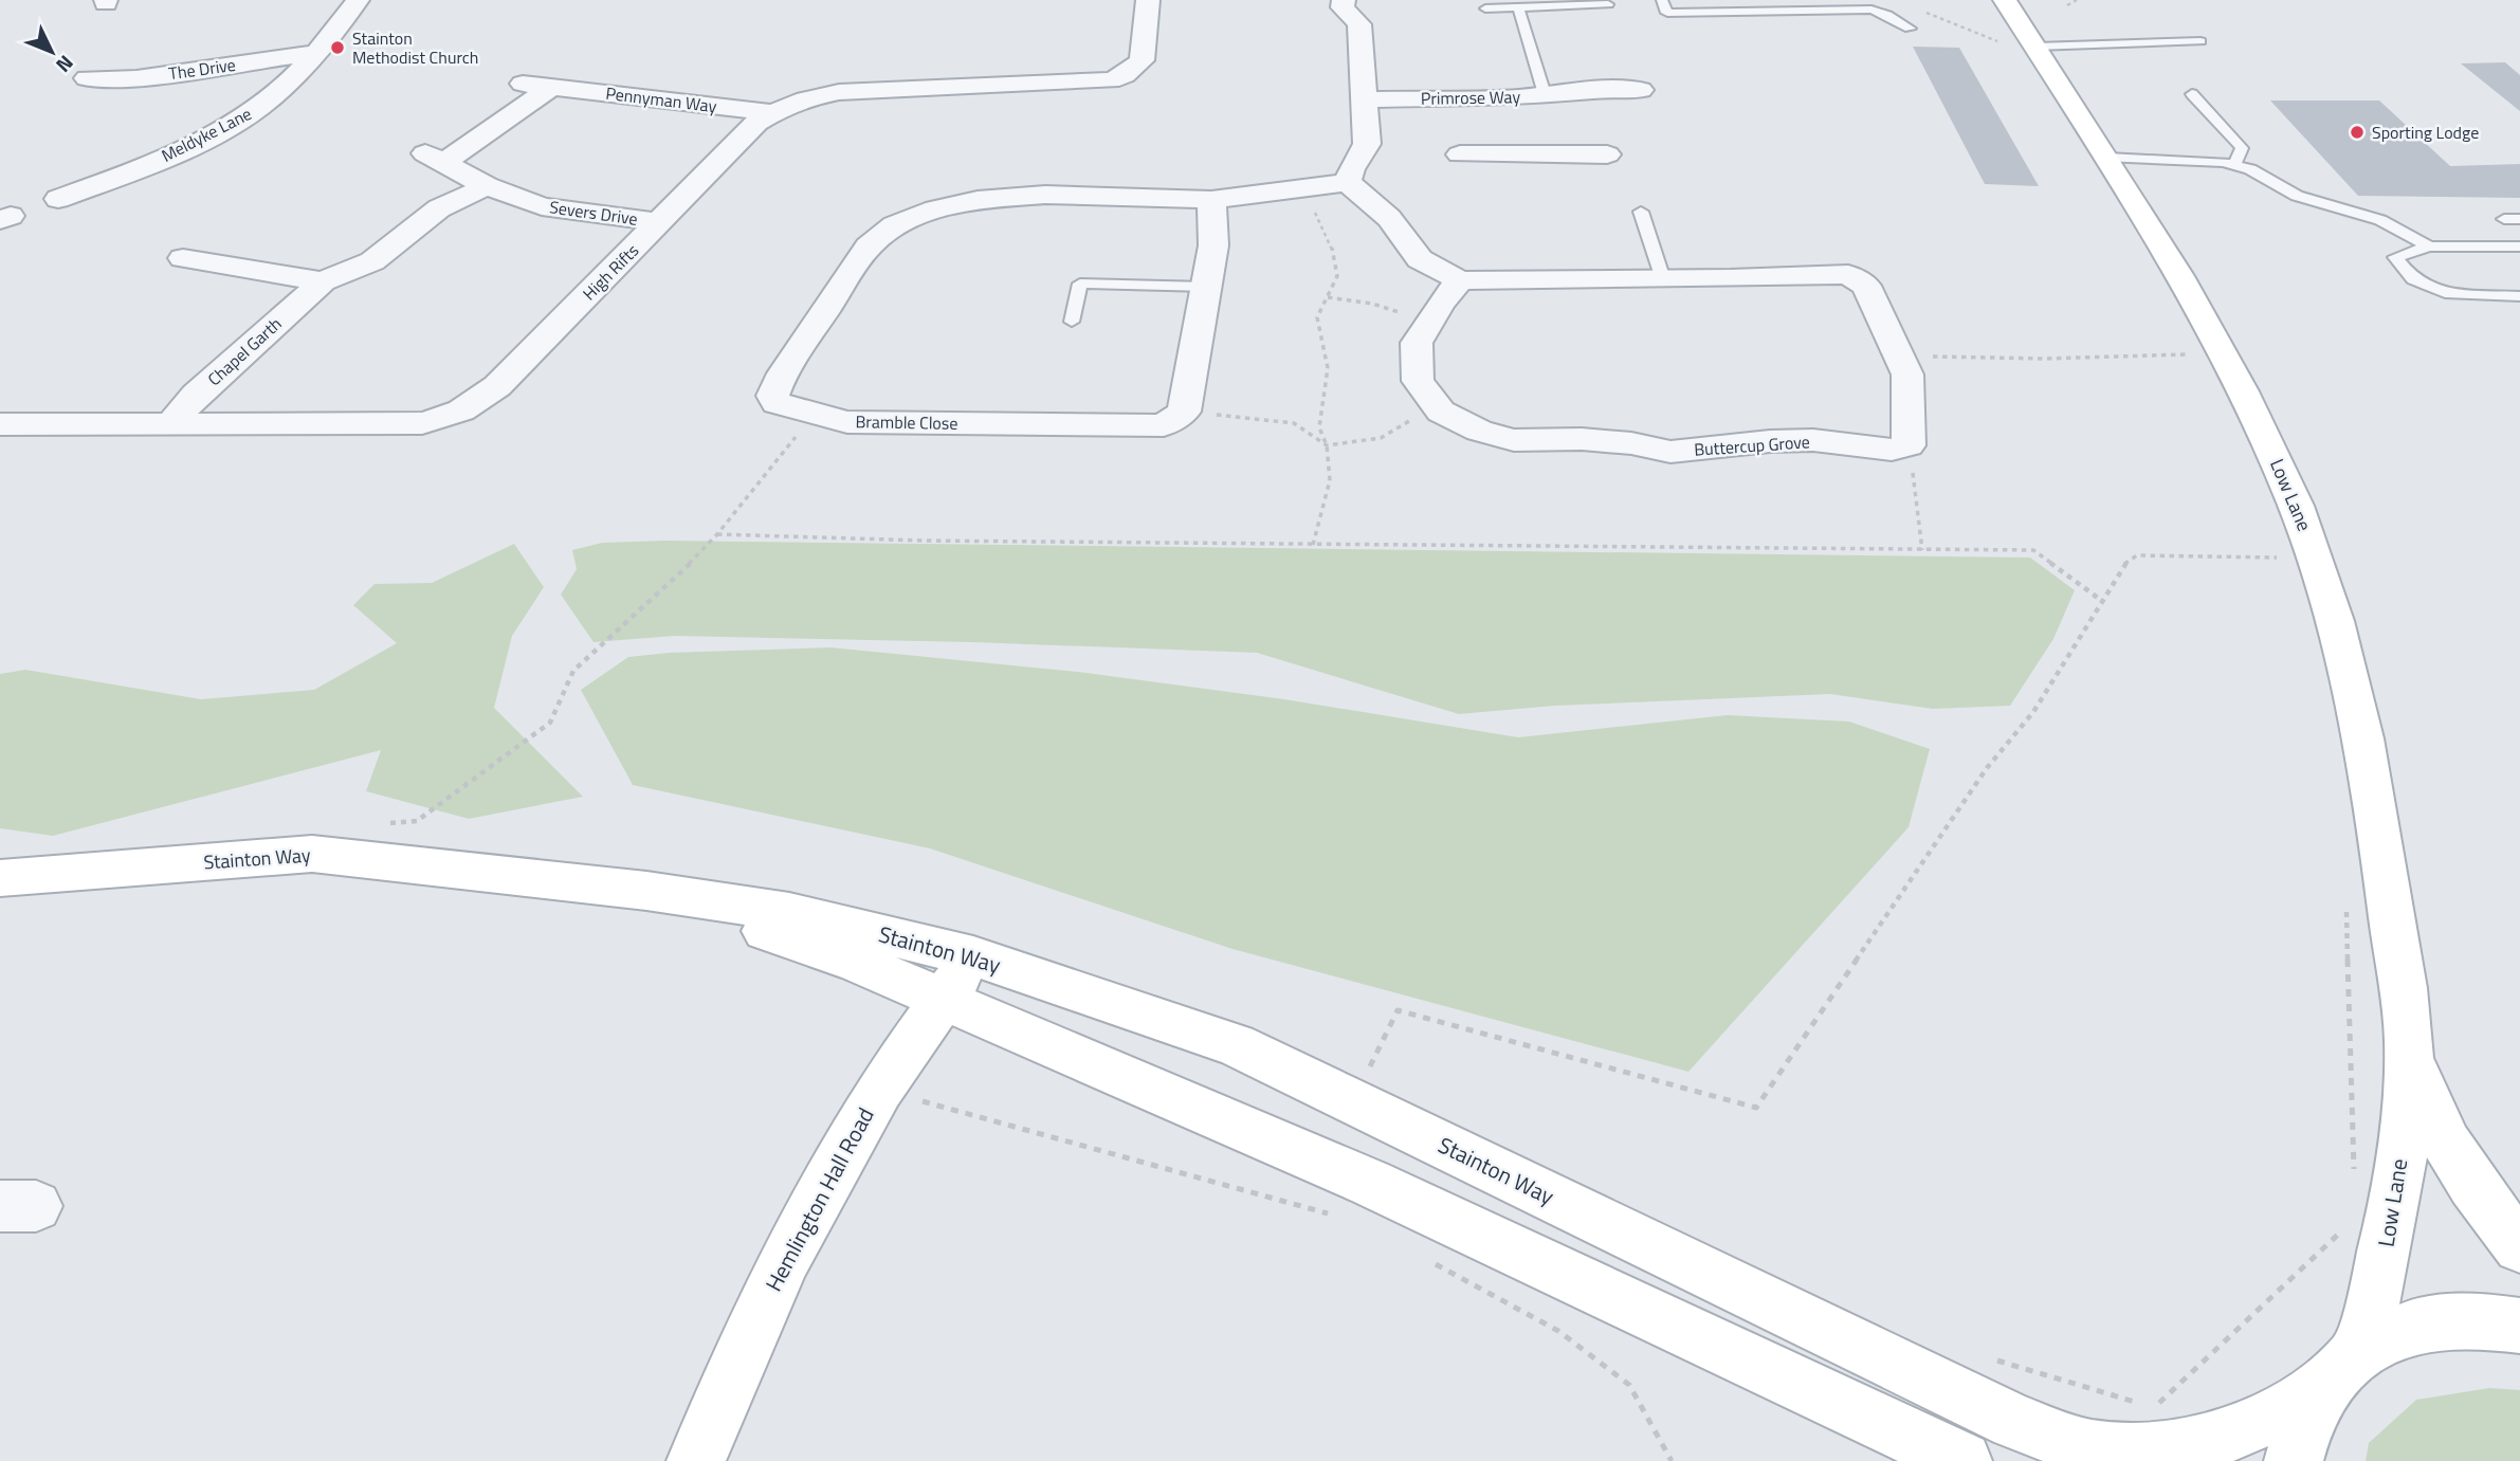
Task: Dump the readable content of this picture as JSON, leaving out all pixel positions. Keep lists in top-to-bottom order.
{
  "streets": {
    "street": [
      "The Drive",
      "Primrose Way",
      "Pennyman Way",
      "Meldyke Lane",
      "Severs Drive",
      "High Rifts",
      "Chapel Garth",
      "Bramble Close",
      "Buttercup Grove",
      "Low Lane",
      "Stainton Way",
      "Hemlington Hall Road"
    ]
  },
  "crossings": [
    ["The Drive", "Meldyke Lane"],
    ["Pennyman Way", "High Rifts"],
    ["Severs Drive", "High Rifts"],
    ["Severs Drive", "Chapel Garth"],
    ["High Rifts", "Chapel Garth"],
    ["Stainton Way", "Hemlington Hall Road"]
  ],
  "places": ["Stainton Methodist Church", "Sporting Lodge"],
  "north": "bottom right"
}
